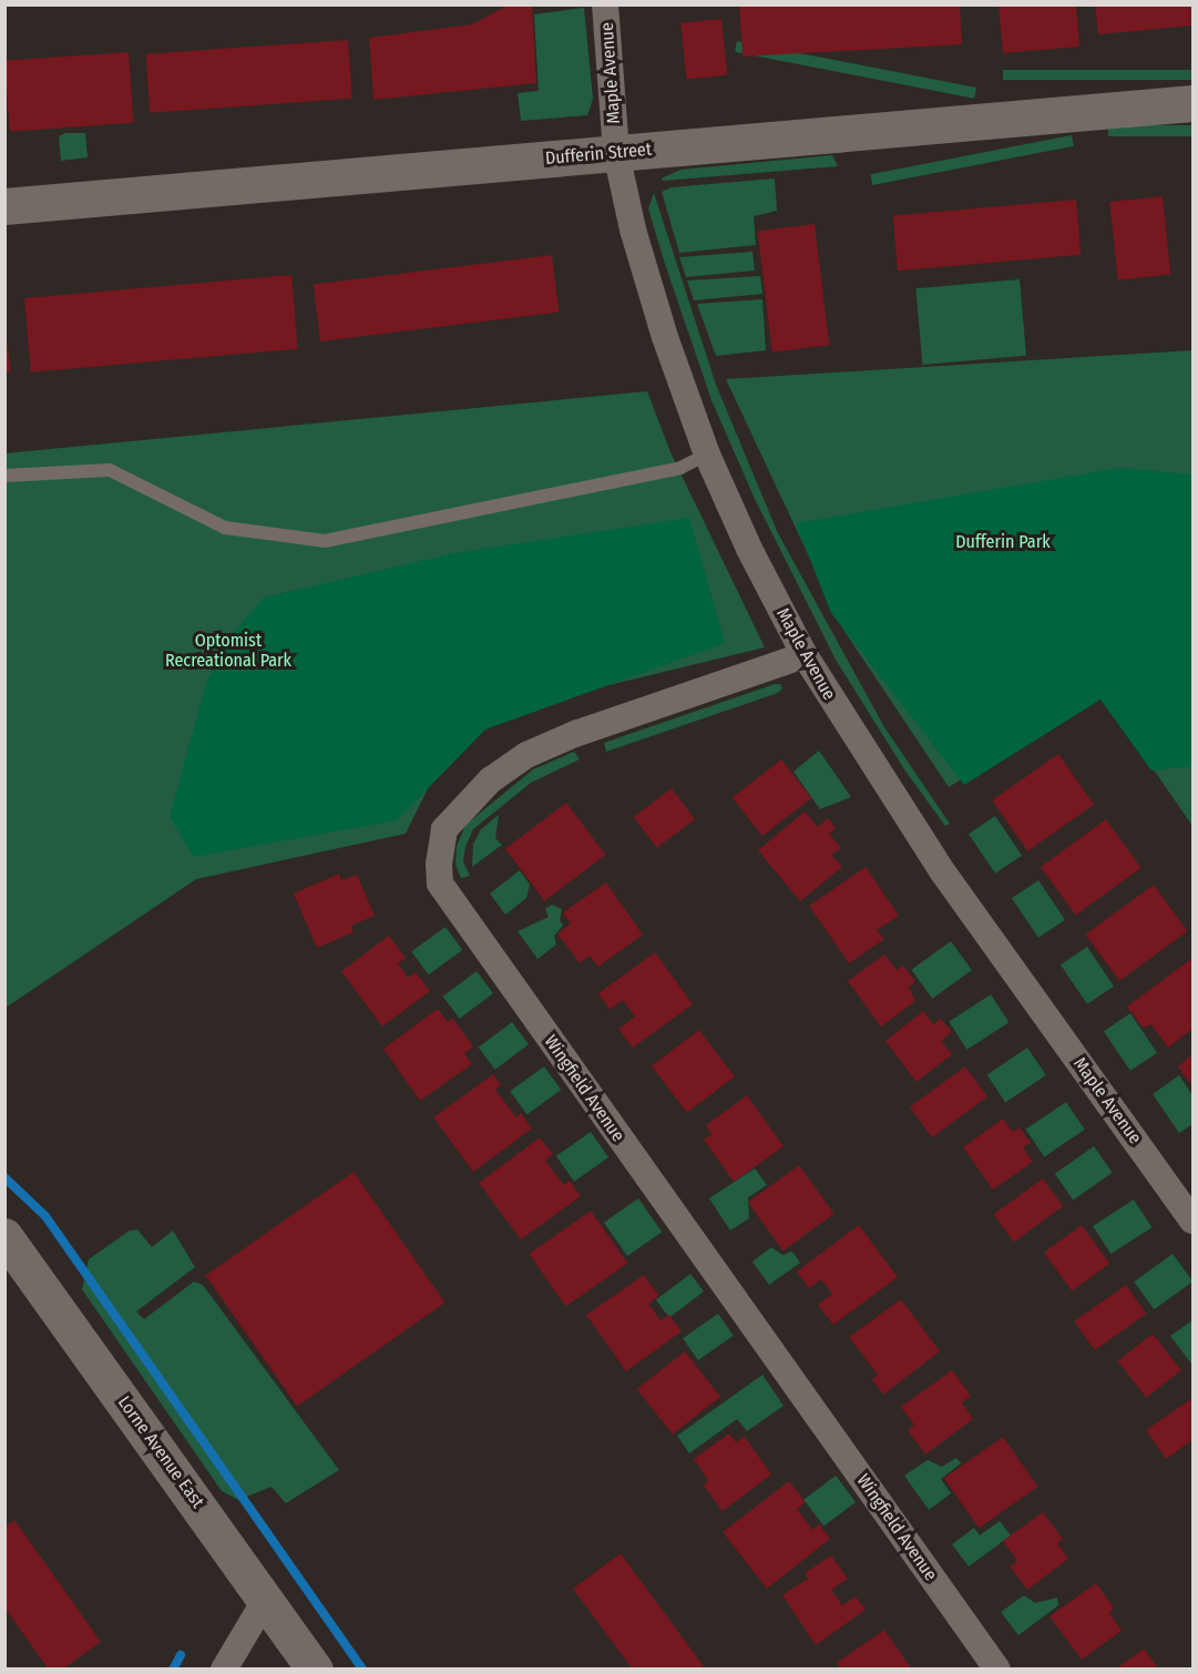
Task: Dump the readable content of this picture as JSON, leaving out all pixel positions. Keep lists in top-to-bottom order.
{
  "streets": {
    "street": [
      "Maple Avenue",
      "Dufferin Street",
      "Wingfield Avenue",
      "Lorne Avenue East"
    ]
  },
  "crossings": [
    ["Maple Avenue", "Dufferin Street"],
    ["Maple Avenue", "Wingfield Avenue"]
  ],
  "parks": ["Dufferin Park", "Optomist Recreational Park"]
}
